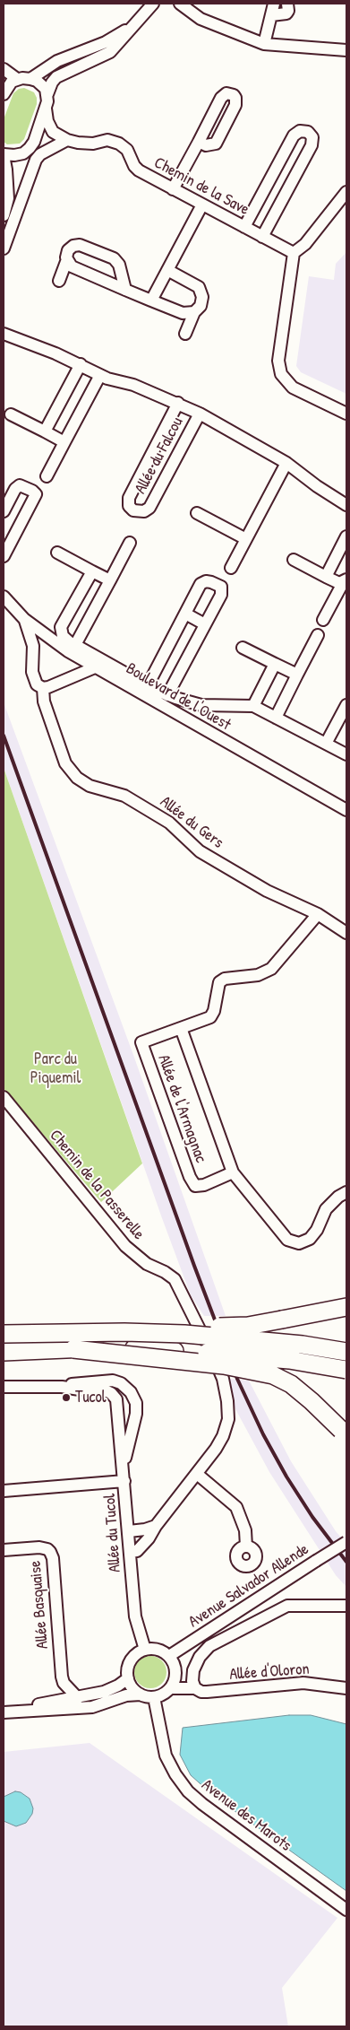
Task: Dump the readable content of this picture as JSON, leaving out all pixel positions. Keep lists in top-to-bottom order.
{
  "streets": {
    "street": [
      "Chemin de la Save",
      "Allée du Falcou",
      "Boulevard de l'Ouest",
      "Allée du Gers",
      "Allée de l'Armagnac",
      "Chemin de la Passerelle",
      "Allée du Tucol",
      "Avenue Salvador Allende",
      "Allée Basquaise",
      "Allée d'Oloron",
      "Avenue des Marots"
    ]
  },
  "crossings": [
    ["Boulevard de l'Ouest", "Allée du Gers"],
    ["Allée du Gers", "Allée de l'Armagnac"],
    ["Chemin de la Passerelle", "Allée du Tucol"],
    ["Allée du Tucol", "Avenue Salvador Allende"],
    ["Allée du Tucol", "Allée d'Oloron"],
    ["Allée du Tucol", "Avenue des Marots"],
    ["Avenue Salvador Allende", "Allée d'Oloron"],
    ["Avenue Salvador Allende", "Avenue des Marots"],
    ["Allée d'Oloron", "Avenue des Marots"]
  ],
  "parks": ["Parc du Piquemil"],
  "places": ["Tucol"]
}
